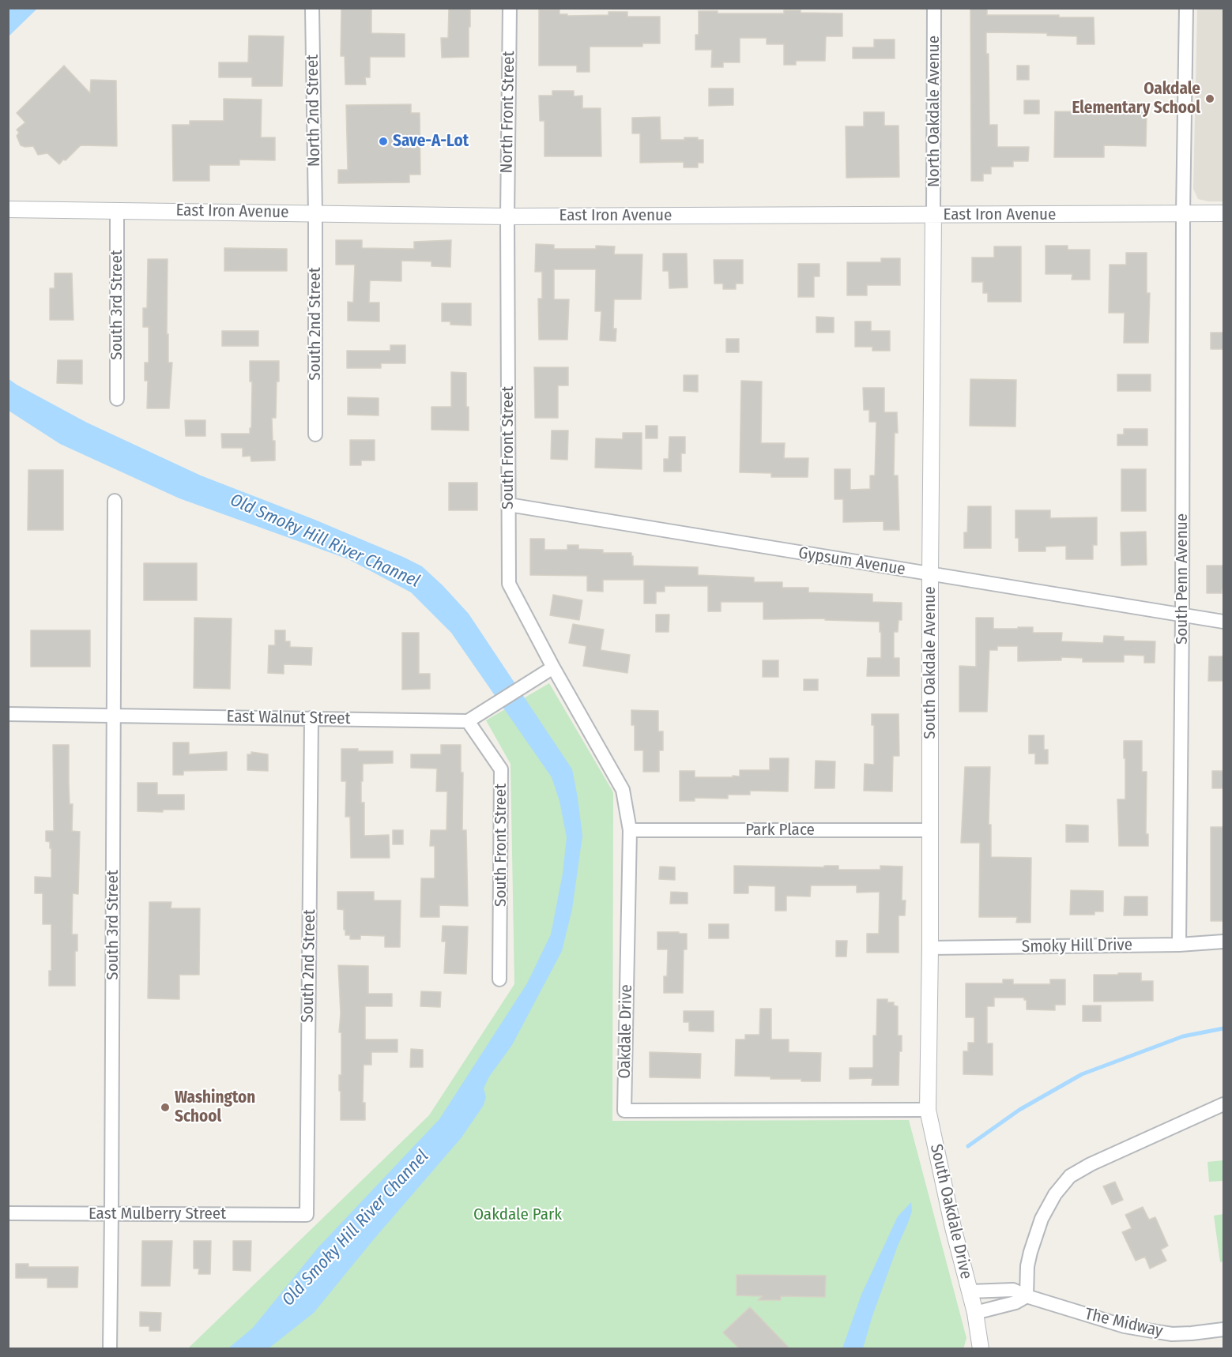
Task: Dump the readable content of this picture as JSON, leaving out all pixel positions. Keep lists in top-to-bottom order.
{
  "streets": {
    "street": [
      "North 2nd Street",
      "North Oakdale Avenue",
      "North Front Street",
      "East Iron Avenue",
      "South 3rd Street",
      "South 2nd Street",
      "South Front Street",
      "Gypsum Avenue",
      "South Penn Avenue",
      "South Oakdale Avenue",
      "East Walnut Street",
      "Park Place",
      "Smoky Hill Drive",
      "Oakdale Drive",
      "South Oakdale Drive",
      "East Mulberry Street",
      "The Midway"
    ]
  },
  "crossings": [
    ["North 2nd Street", "East Iron Avenue"],
    ["North 2nd Street", "South 2nd Street"],
    ["North Oakdale Avenue", "East Iron Avenue"],
    ["North Oakdale Avenue", "South Oakdale Avenue"],
    ["North Front Street", "East Iron Avenue"],
    ["North Front Street", "South Front Street"],
    ["East Iron Avenue", "South 3rd Street"],
    ["East Iron Avenue", "South 2nd Street"],
    ["East Iron Avenue", "South Front Street"],
    ["East Iron Avenue", "South Penn Avenue"],
    ["East Iron Avenue", "South Oakdale Avenue"],
    ["South 3rd Street", "East Walnut Street"],
    ["South 3rd Street", "East Mulberry Street"],
    ["South 2nd Street", "East Walnut Street"],
    ["South 2nd Street", "East Mulberry Street"],
    ["South Front Street", "Gypsum Avenue"],
    ["South Front Street", "East Walnut Street"],
    ["South Front Street", "Oakdale Drive"],
    ["Gypsum Avenue", "South Penn Avenue"],
    ["Gypsum Avenue", "South Oakdale Avenue"],
    ["South Penn Avenue", "Smoky Hill Drive"],
    ["South Oakdale Avenue", "Park Place"],
    ["South Oakdale Avenue", "Smoky Hill Drive"],
    ["South Oakdale Avenue", "Oakdale Drive"],
    ["South Oakdale Avenue", "South Oakdale Drive"],
    ["Park Place", "Oakdale Drive"],
    ["Oakdale Drive", "South Oakdale Drive"],
    ["South Oakdale Drive", "The Midway"]
  ],
  "water": ["Old Smoky Hill River Channel"],
  "parks": ["Oakdale Park"],
  "places": ["Oakdale Elementary School", "Save-A-Lot", "Washington School"]
}
